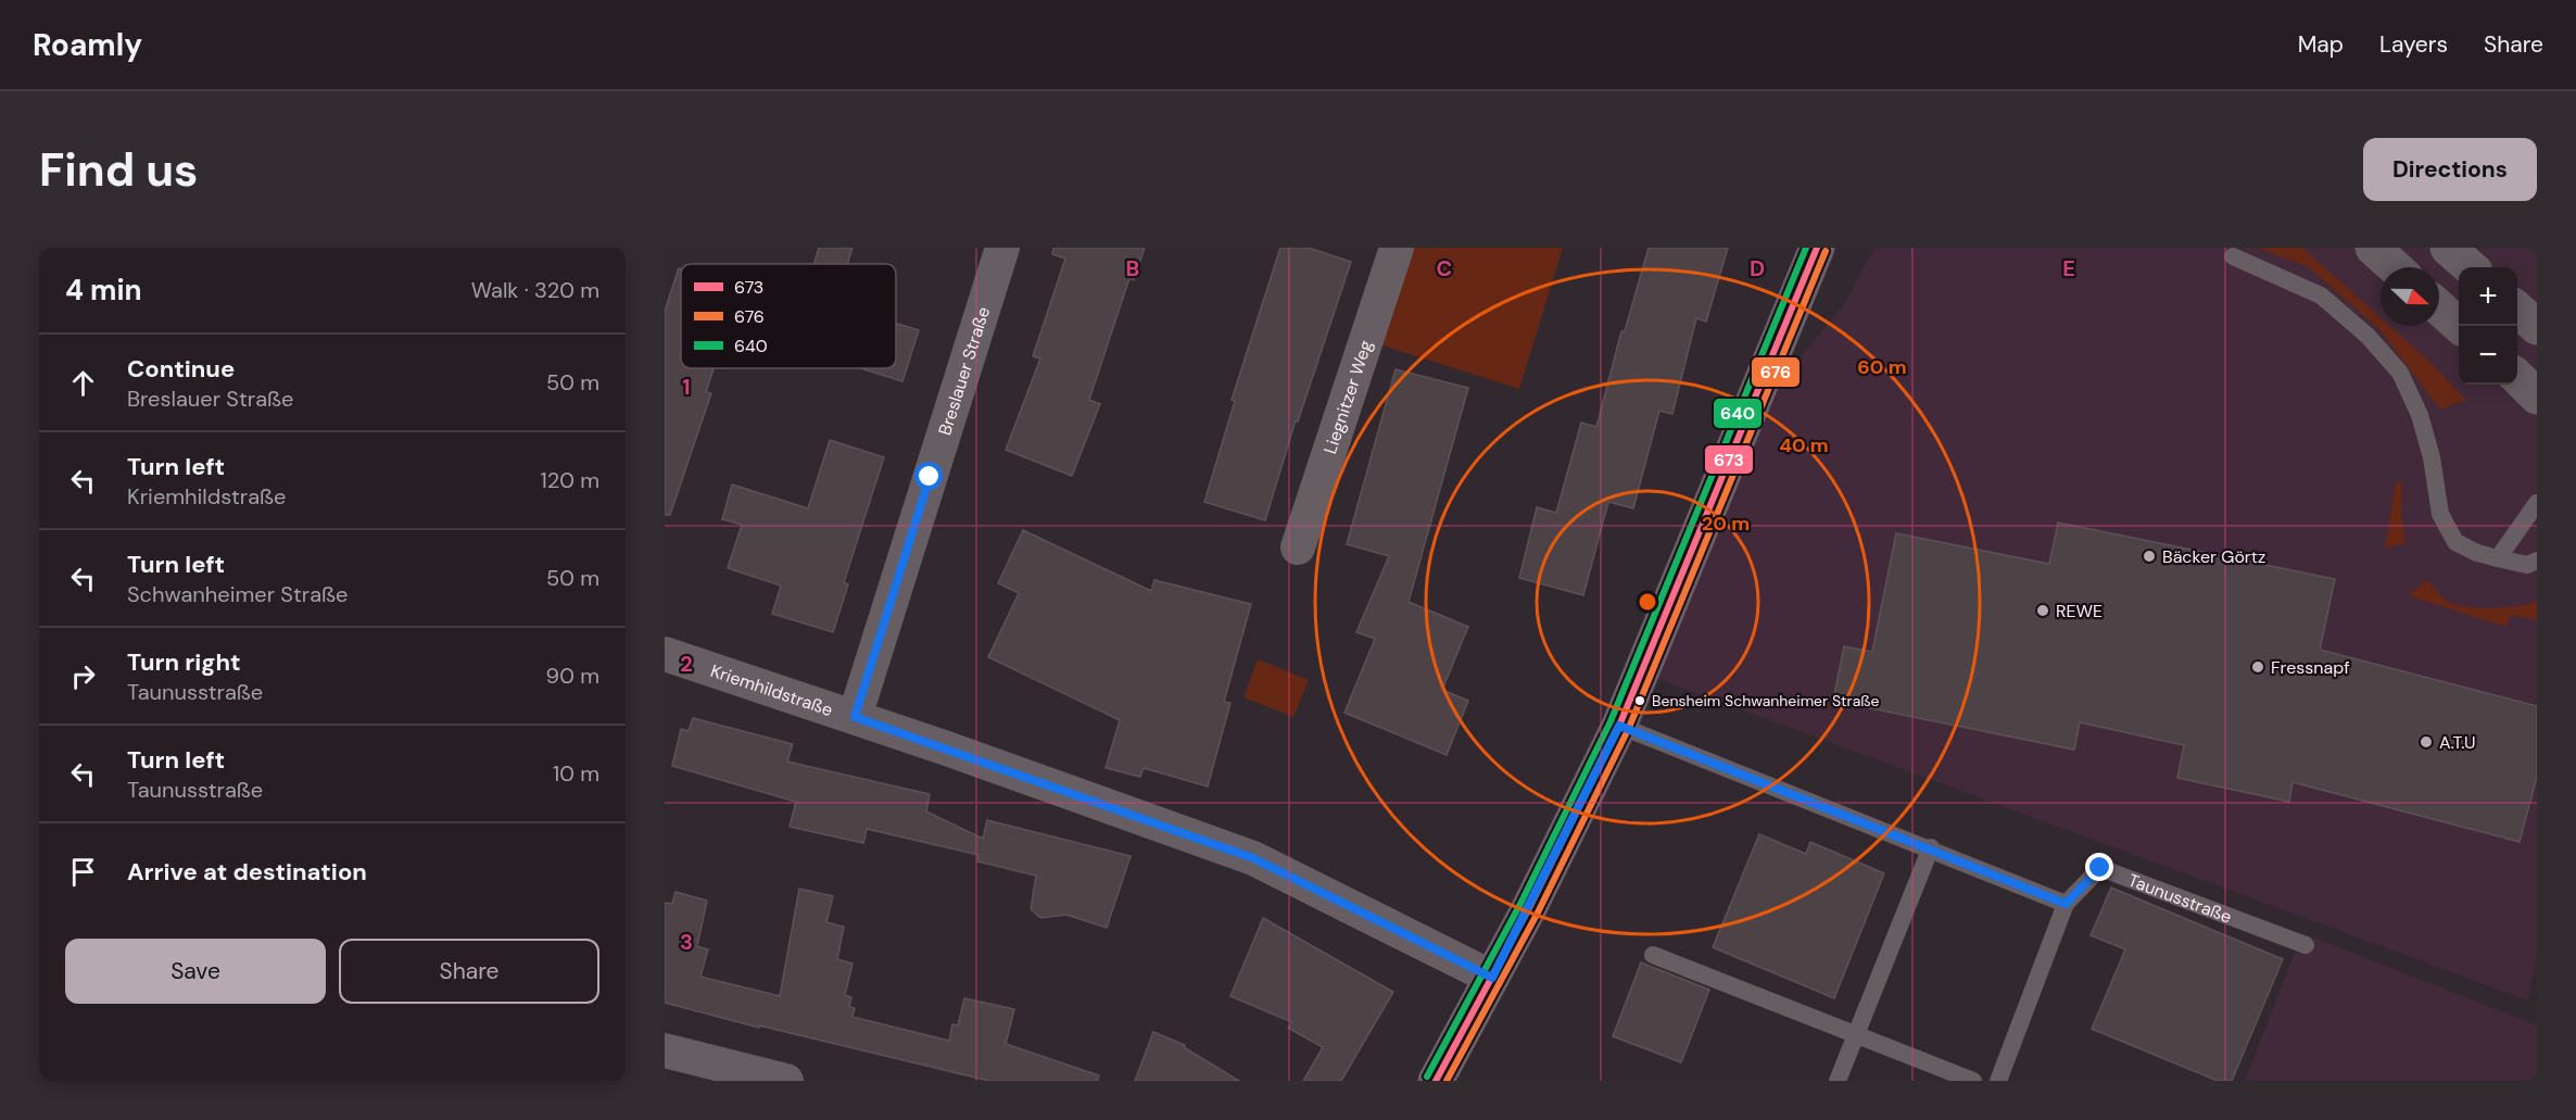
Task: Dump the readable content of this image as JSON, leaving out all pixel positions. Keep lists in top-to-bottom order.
{
  "streets": {
    "street": ["Breslauer Straße", "Liegnitzer Weg", "Kriemhildstraße"],
    "lane": ["Taunusstraße"]
  },
  "crossings": [
    ["Breslauer Straße", "Kriemhildstraße"]
  ],
  "places": [
    "Bäcker Görtz",
    "REWE",
    "Fressnapf",
    "Bensheim Schwanheimer Straße",
    "A.T.U"
  ],
  "lines": ["transit line 673", "transit line 640", "transit line 676"],
  "legend": ["673", "676", "640"],
  "north": "right",
  "page": {
    "header": "Roamly",
    "nav": ["Map", "Layers", "Share"],
    "buttons": [
      "Directions",
      ["Save", "Share"]
    ],
    "title": "Find us",
    "heading": ["4 min", "Walk · 320 m"],
    "map_buttons": ["+", "−"],
    "list": [
      ["Continue", "Breslauer Straße", "50 m"],
      ["Turn left", "Kriemhildstraße", "120 m"],
      ["Turn left", "Schwanheimer Straße", "50 m"],
      ["Turn right", "Taunusstraße", "90 m"],
      ["Turn left", "Taunusstraße", "10 m"],
      "Arrive at destination"
    ]
  },
  "grid": {
    "columns": [
      "B",
      "C",
      "D",
      "E"
    ],
    "rows": ["1", "2", "3"]
  },
  "rings": ["60 m", "40 m", "20 m"]
}
